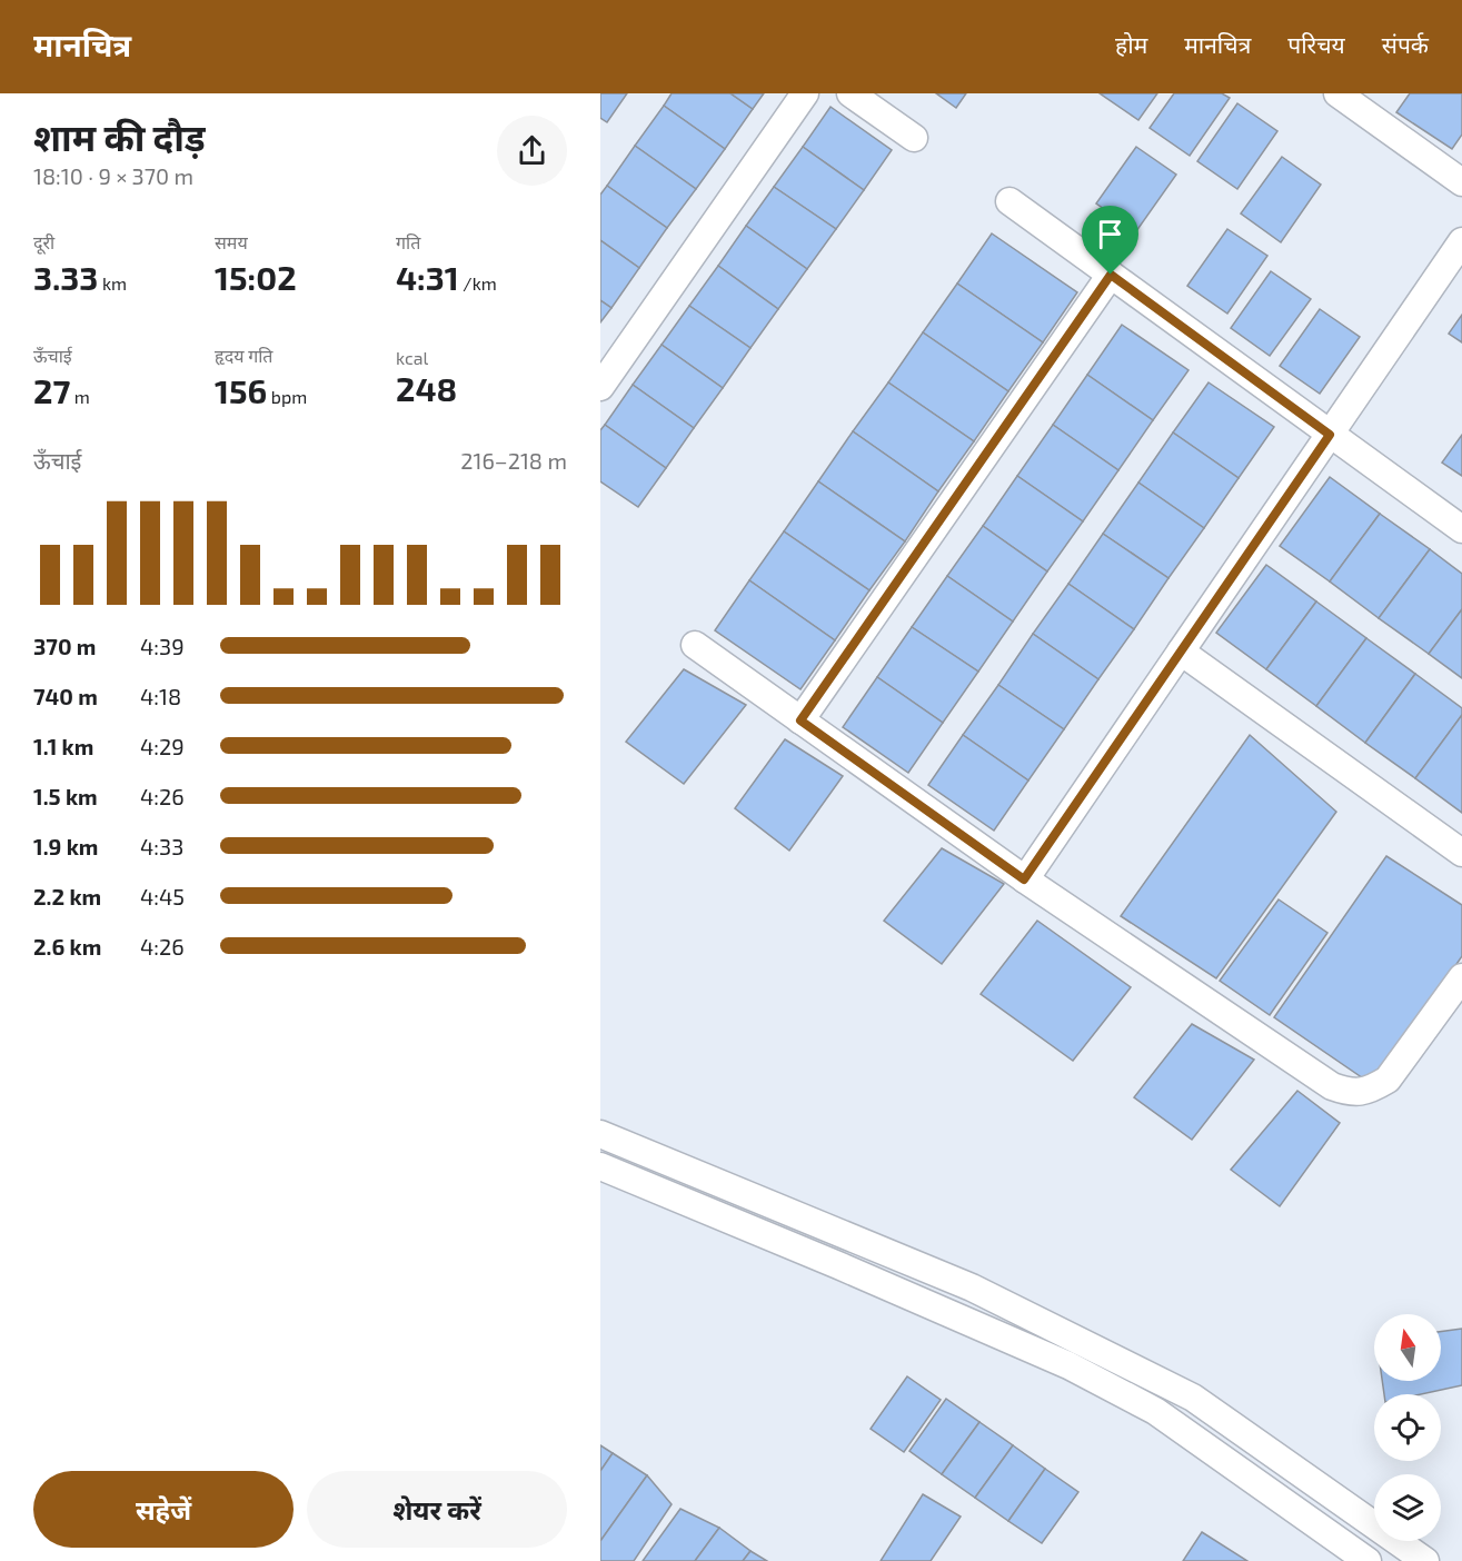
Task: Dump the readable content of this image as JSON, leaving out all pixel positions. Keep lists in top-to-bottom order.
{
  "north": "top",
  "page": {
    "header": "मानचित्र",
    "nav": [
      "होम",
      "मानचित्र",
      "परिचय",
      "संपर्क"
    ],
    "heading": ["शाम की दौड़", "18:10 · 9 × 370 m"],
    "stats": [
      ["दूरी", "3.33 km"],
      ["समय", "15:02"],
      ["गति", "4:31 /km"],
      ["ऊँचाई", "27 m"],
      ["हृदय गति", "156 bpm"],
      ["kcal", "248"]
    ],
    "chart": ["ऊँचाई", "216–218 m"],
    "list": [
      {
        "name": "370 m",
        "note": "4:39"
      },
      {
        "name": "740 m",
        "note": "4:18"
      },
      {
        "name": "1.1 km",
        "note": "4:29"
      },
      {
        "name": "1.5 km",
        "note": "4:26"
      },
      {
        "name": "1.9 km",
        "note": "4:33"
      },
      {
        "name": "2.2 km",
        "note": "4:45"
      },
      {
        "name": "2.6 km",
        "note": "4:26"
      }
    ],
    "buttons": ["सहेजें", "शेयर करें"]
  }
}
